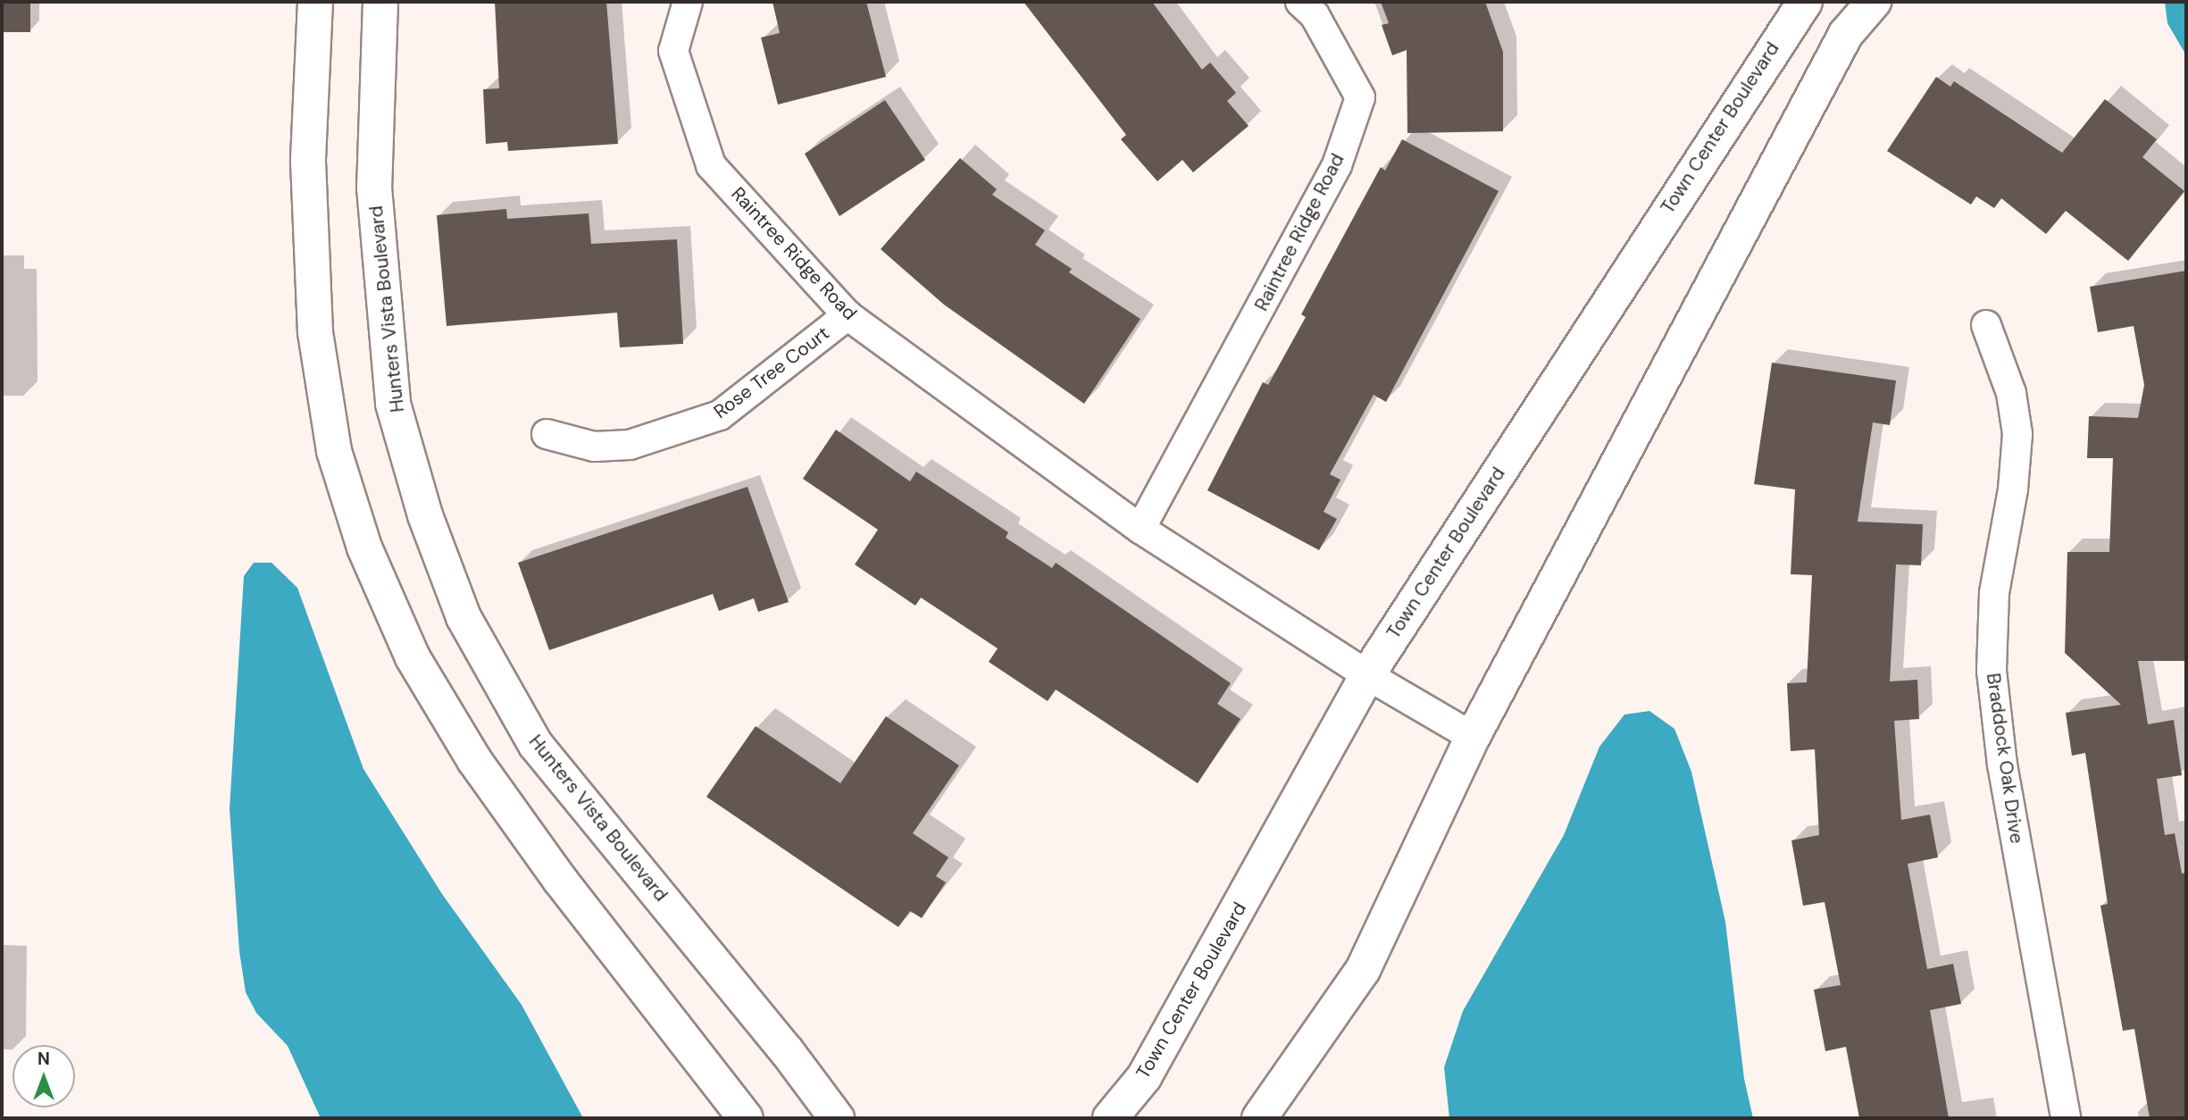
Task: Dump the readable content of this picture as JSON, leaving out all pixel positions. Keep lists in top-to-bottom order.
{
  "streets": {
    "street": [
      "Town Center Boulevard",
      "Raintree Ridge Road",
      "Hunters Vista Boulevard",
      "Rose Tree Court",
      "Braddock Oak Drive"
    ]
  },
  "crossings": [
    ["Town Center Boulevard", "Raintree Ridge Road"],
    ["Raintree Ridge Road", "Rose Tree Court"]
  ],
  "north": "top"
}
